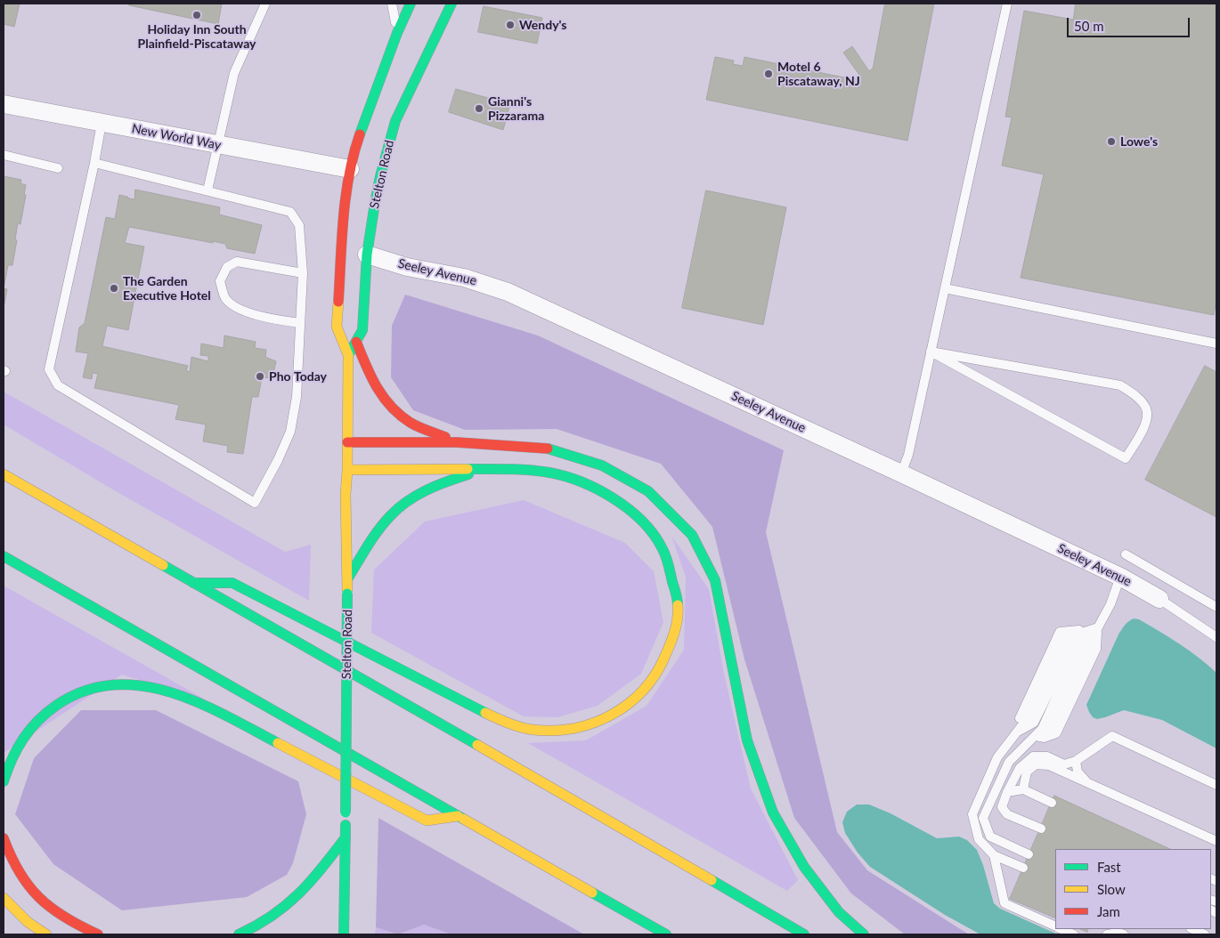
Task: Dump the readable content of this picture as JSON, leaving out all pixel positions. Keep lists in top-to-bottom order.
{
  "streets": {
    "main road": ["Stelton Road"],
    "street": ["New World Way", "Seeley Avenue"]
  },
  "crossings": [
    ["New World Way", "Stelton Road"],
    ["Stelton Road", "Seeley Avenue"]
  ],
  "places": [
    "Holiday Inn South Plainfield-Piscataway",
    "Wendy's",
    "Motel 6 Piscataway, NJ",
    "Gianni's Pizzarama",
    "Lowe's",
    "The Garden Executive Hotel",
    "Pho Today"
  ],
  "legend": ["Fast", "Slow", "Jam"],
  "scale_bar": "50 m"
}
